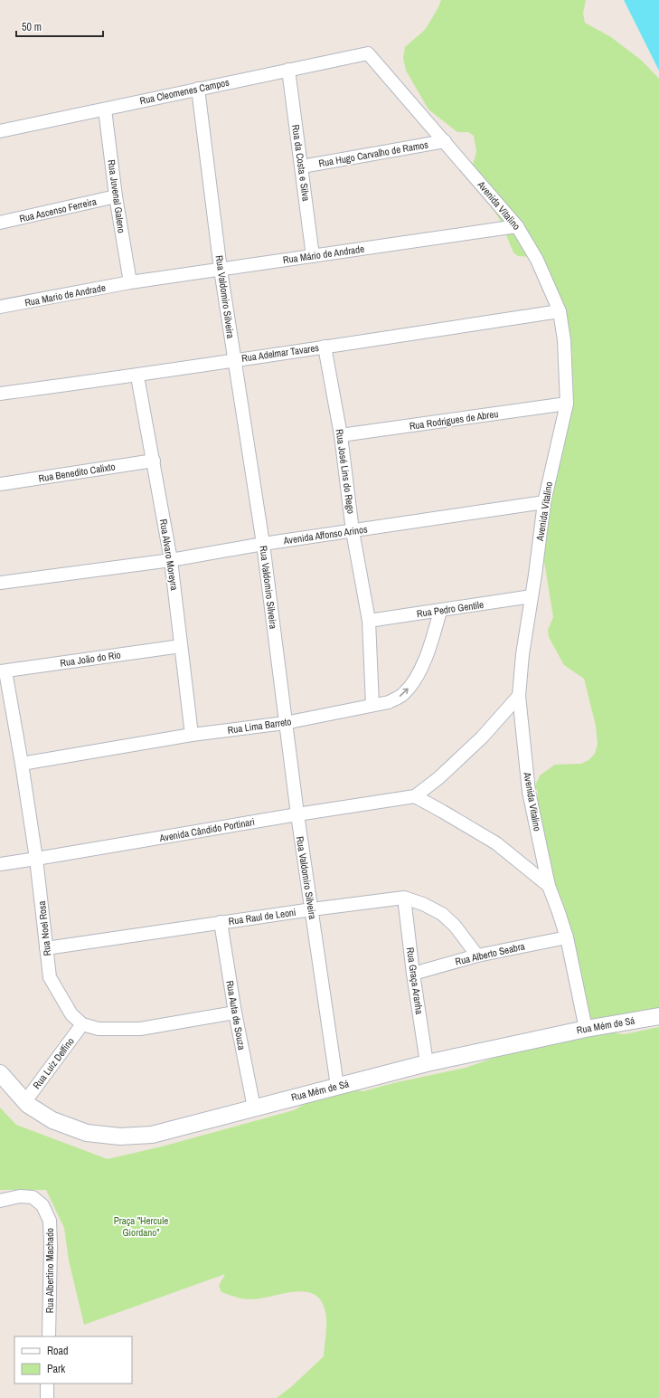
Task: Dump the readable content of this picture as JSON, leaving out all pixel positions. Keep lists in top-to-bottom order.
{
  "streets": {
    "street": [
      "Rua Cleomenes Campos",
      "Rua Hugo Carvalho de Ramos",
      "Rua da Costa e Silva",
      "Rua Juvenal Galeno",
      "Avenida Vitalino",
      "Rua Ascenso Ferreira",
      "Rua Mário de Andrade",
      "Rua Mario de Andrade",
      "Rua Valdomiro Silveira",
      "Rua Adelmar Tavares",
      "Rua Rodrigues de Abreu",
      "Rua José Lins do Rego",
      "Rua Benedito Calixto",
      "Avenida Affonso Arinos",
      "Rua Alvaro Moreyra",
      "Rua Pedro Gentile",
      "Rua João do Rio",
      "Rua Lima Barreto",
      "Avenida Cândido Portinari",
      "Rua Raul de Leoni",
      "Rua Noel Rosa",
      "Rua Alberto Seabra",
      "Rua Graça Aranha",
      "Rua Auta de Souza",
      "Rua Mém de Sá",
      "Rua Luiz Delfino",
      "Rua Albertino Machado"
    ]
  },
  "crossings": [
    ["Rua Cleomenes Campos", "Rua da Costa e Silva"],
    ["Rua Cleomenes Campos", "Rua Juvenal Galeno"],
    ["Rua Cleomenes Campos", "Avenida Vitalino"],
    ["Rua Cleomenes Campos", "Rua Valdomiro Silveira"],
    ["Rua Hugo Carvalho de Ramos", "Rua da Costa e Silva"],
    ["Rua Hugo Carvalho de Ramos", "Avenida Vitalino"],
    ["Rua da Costa e Silva", "Rua Mário de Andrade"],
    ["Rua Juvenal Galeno", "Rua Ascenso Ferreira"],
    ["Rua Juvenal Galeno", "Rua Mário de Andrade"],
    ["Rua Juvenal Galeno", "Rua Mario de Andrade"],
    ["Avenida Vitalino", "Rua Mário de Andrade"],
    ["Avenida Vitalino", "Rua Adelmar Tavares"],
    ["Avenida Vitalino", "Rua Rodrigues de Abreu"],
    ["Avenida Vitalino", "Avenida Affonso Arinos"],
    ["Avenida Vitalino", "Rua Pedro Gentile"],
    ["Avenida Vitalino", "Avenida Cândido Portinari"],
    ["Avenida Vitalino", "Rua Alberto Seabra"],
    ["Avenida Vitalino", "Rua Mém de Sá"],
    ["Rua Mário de Andrade", "Rua Mario de Andrade"],
    ["Rua Mário de Andrade", "Rua Valdomiro Silveira"],
    ["Rua Valdomiro Silveira", "Rua Adelmar Tavares"],
    ["Rua Valdomiro Silveira", "Avenida Affonso Arinos"],
    ["Rua Valdomiro Silveira", "Rua Lima Barreto"],
    ["Rua Valdomiro Silveira", "Avenida Cândido Portinari"],
    ["Rua Valdomiro Silveira", "Rua Raul de Leoni"],
    ["Rua Valdomiro Silveira", "Rua Mém de Sá"],
    ["Rua Adelmar Tavares", "Rua José Lins do Rego"],
    ["Rua Adelmar Tavares", "Rua Alvaro Moreyra"],
    ["Rua Rodrigues de Abreu", "Rua José Lins do Rego"],
    ["Rua José Lins do Rego", "Avenida Affonso Arinos"],
    ["Rua José Lins do Rego", "Rua Pedro Gentile"],
    ["Rua José Lins do Rego", "Rua Lima Barreto"],
    ["Rua Benedito Calixto", "Rua Alvaro Moreyra"],
    ["Avenida Affonso Arinos", "Rua Alvaro Moreyra"],
    ["Rua Alvaro Moreyra", "Rua João do Rio"],
    ["Rua Alvaro Moreyra", "Rua Lima Barreto"],
    ["Rua Pedro Gentile", "Rua Lima Barreto"],
    ["Rua João do Rio", "Rua Noel Rosa"],
    ["Rua Lima Barreto", "Rua Noel Rosa"],
    ["Avenida Cândido Portinari", "Rua Noel Rosa"],
    ["Rua Raul de Leoni", "Rua Noel Rosa"],
    ["Rua Raul de Leoni", "Rua Alberto Seabra"],
    ["Rua Raul de Leoni", "Rua Graça Aranha"],
    ["Rua Raul de Leoni", "Rua Auta de Souza"],
    ["Rua Noel Rosa", "Rua Luiz Delfino"],
    ["Rua Alberto Seabra", "Rua Graça Aranha"],
    ["Rua Graça Aranha", "Rua Mém de Sá"],
    ["Rua Auta de Souza", "Rua Mém de Sá"],
    ["Rua Mém de Sá", "Rua Luiz Delfino"]
  ],
  "parks": ["Praça \"Hercule Giordano\""],
  "legend": ["Road", "Park"],
  "scale_bar": "50 m"
}
